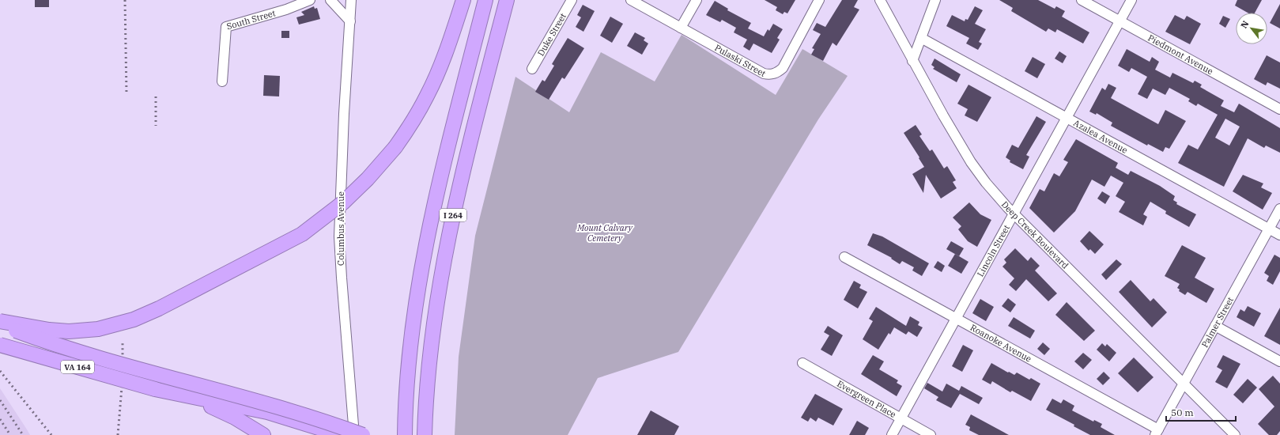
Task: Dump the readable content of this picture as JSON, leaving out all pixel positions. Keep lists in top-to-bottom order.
{
  "streets": {
    "highway": ["I 264", "VA 164"],
    "street": [
      "South Street",
      "Duke Street",
      "Piedmont Avenue",
      "Pulaski Street",
      "Azalea Avenue",
      "Columbus Avenue",
      "Deep Creek Boulevard",
      "Lincoln Street",
      "Palmer Street",
      "Roanoke Avenue",
      "Evergreen Place"
    ]
  },
  "crossings": [
    ["Piedmont Avenue", "Lincoln Street"],
    ["Azalea Avenue", "Lincoln Street"],
    ["Azalea Avenue", "Palmer Street"],
    ["Deep Creek Boulevard", "Lincoln Street"],
    ["Deep Creek Boulevard", "Palmer Street"],
    ["Lincoln Street", "Roanoke Avenue"],
    ["Lincoln Street", "Evergreen Place"],
    ["Palmer Street", "Roanoke Avenue"]
  ],
  "parks": ["Mount Calvary Cemetery"],
  "scale_bar": "50 m",
  "north": "top left"
}
